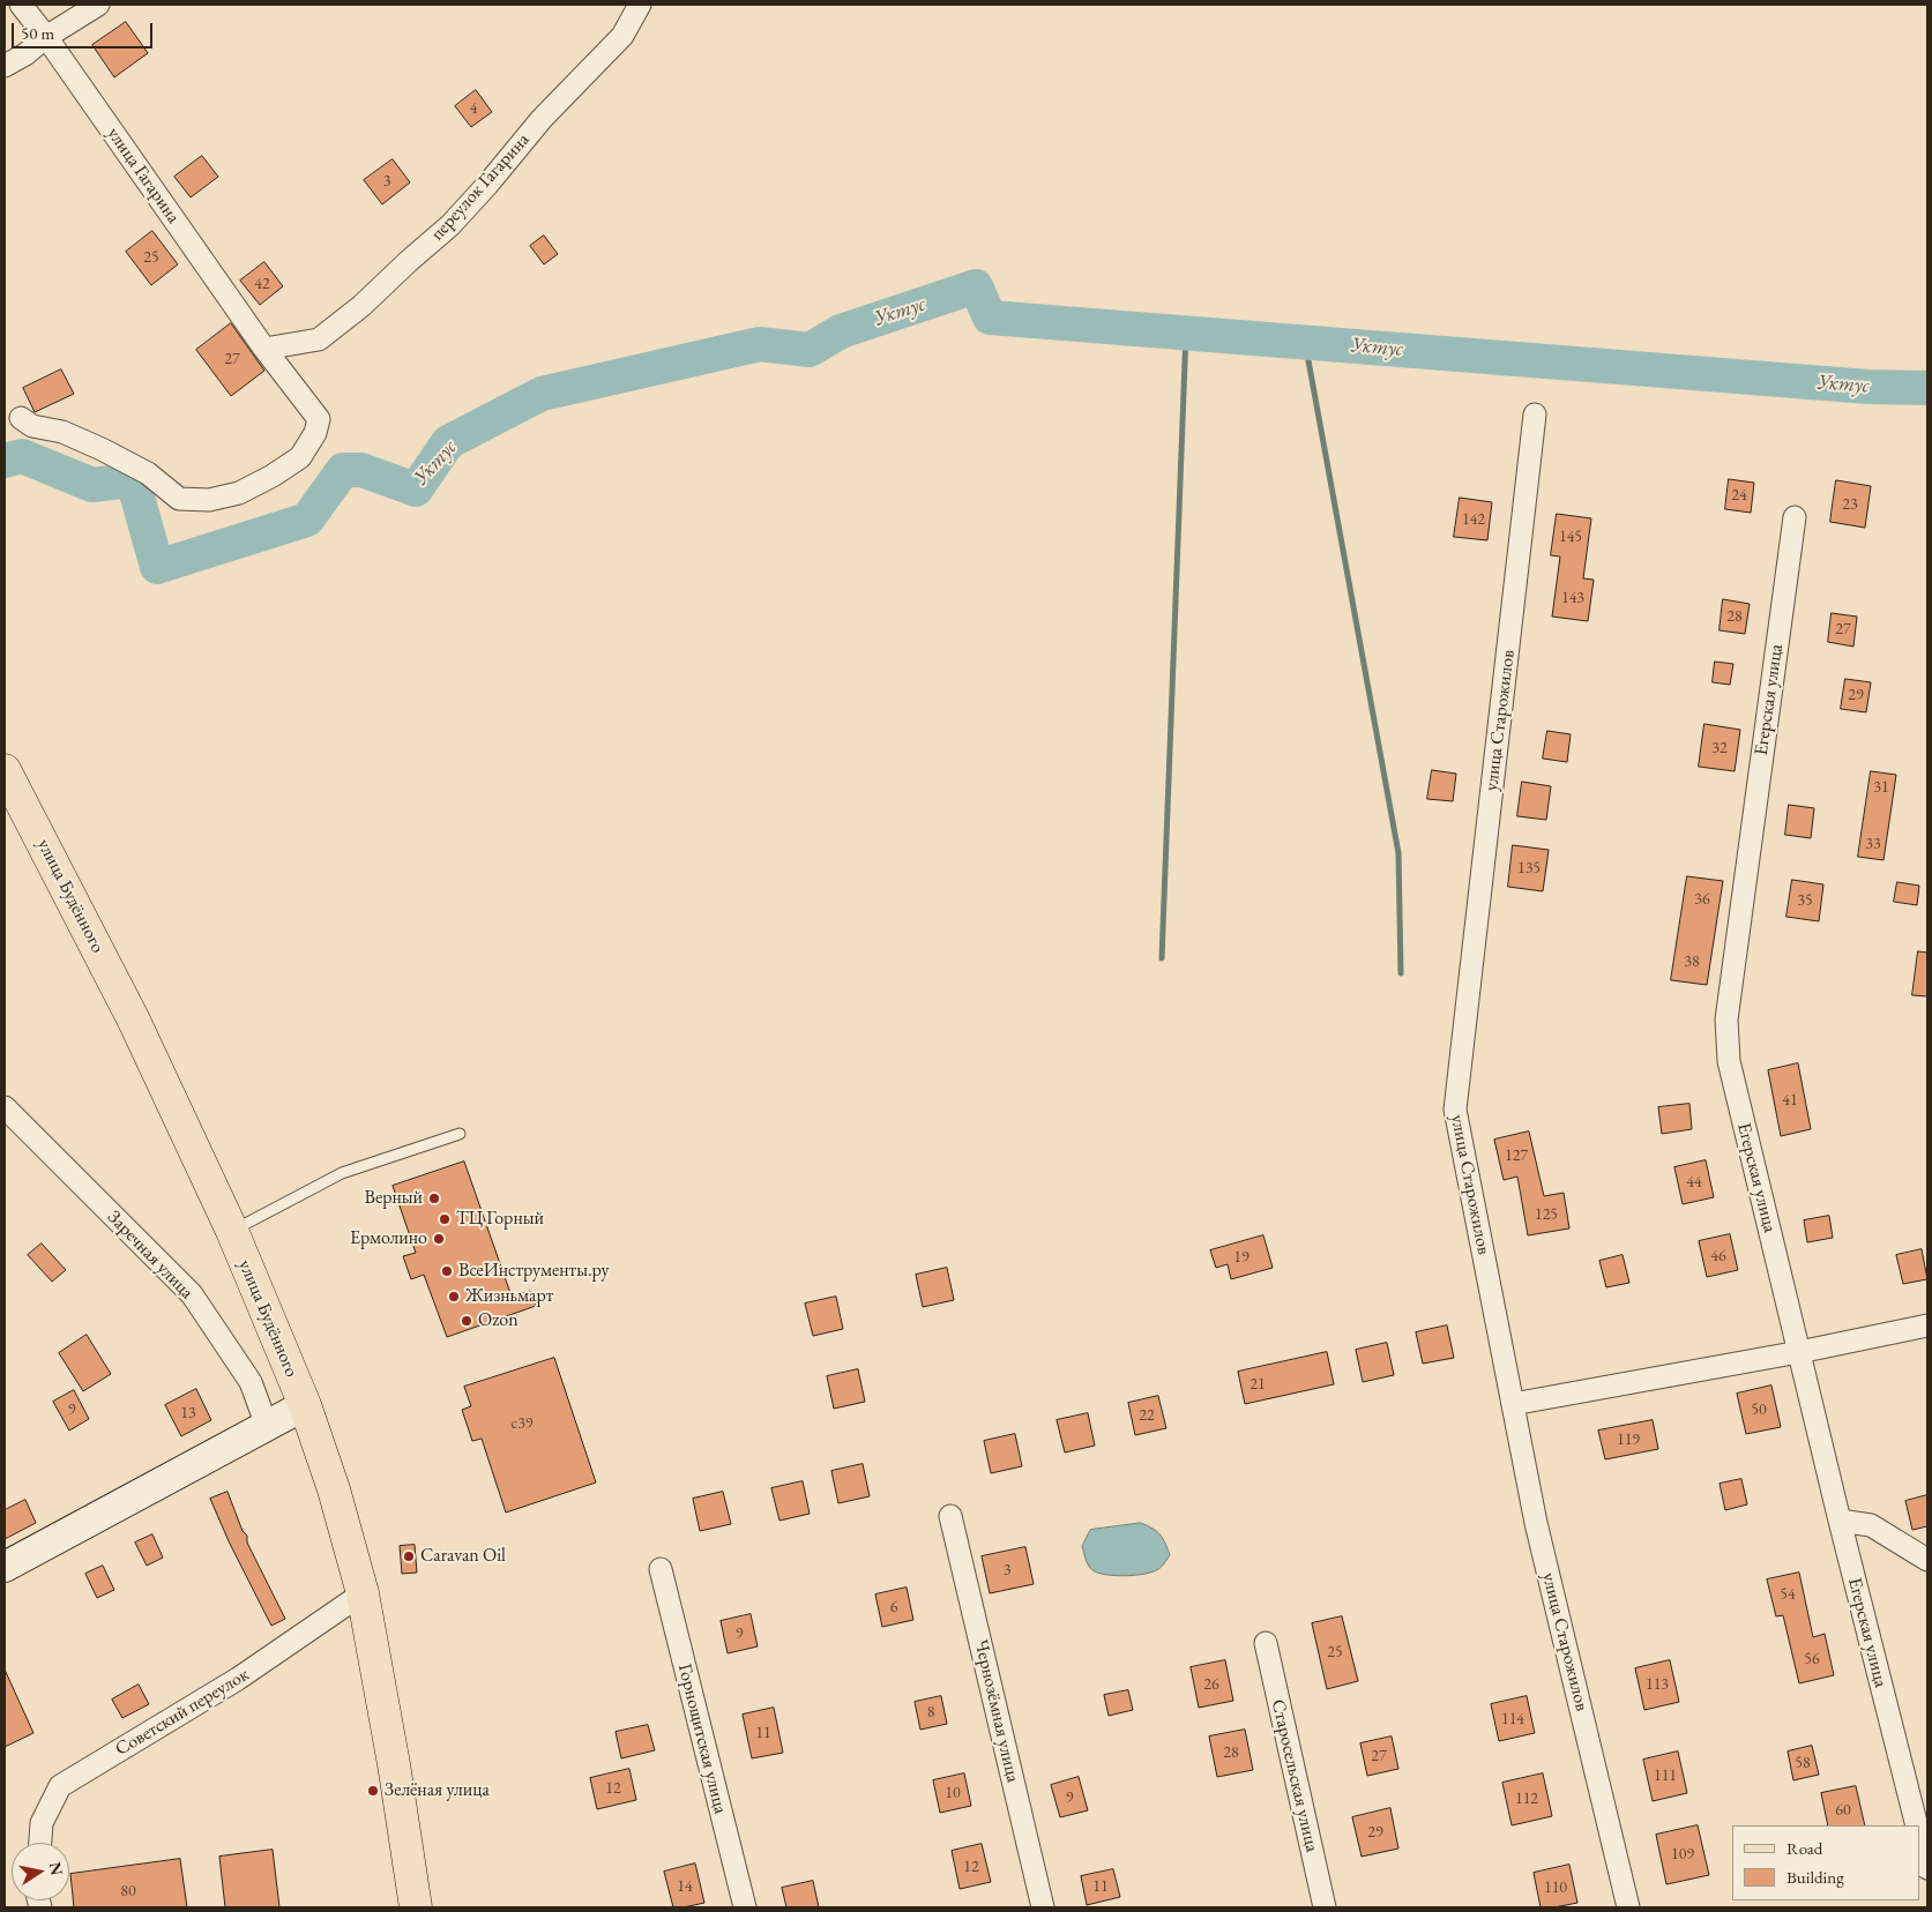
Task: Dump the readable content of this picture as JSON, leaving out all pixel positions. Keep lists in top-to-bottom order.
{
  "streets": {
    "main road": ["улица Будённого"],
    "street": [
      "улица Гагарина",
      "переулок Гагарина",
      "Егерская улица",
      "улица Старожилов",
      "Заречная улица",
      "Чернозёмная улица",
      "Советский переулок",
      "Горнощитская улица",
      "Старосельская улица"
    ]
  },
  "crossings": [
    ["улица Гагарина", "переулок Гагарина"],
    ["улица Будённого", "Советский переулок"]
  ],
  "water": ["Уктус"],
  "places": [
    "Верный",
    "ТЦ Горный",
    "Ермолино",
    "ВсеИнструменты.ру",
    "Жизньмарт",
    "Ozon",
    "Caravan Oil",
    "Зелёная улица"
  ],
  "house_numbers": [
    "4",
    "3",
    "25",
    "42",
    "27",
    "24",
    "23",
    "142",
    "145",
    "143",
    "28",
    "27",
    "29",
    "32",
    "31",
    "33",
    "135",
    "36",
    "35",
    "38",
    "41",
    "127",
    "44",
    "125",
    "46",
    "19",
    "21",
    "9",
    "50",
    "13",
    "22",
    "с39",
    "119",
    "3",
    "54",
    "6",
    "9",
    "25",
    "56",
    "26",
    "113",
    "8",
    "114",
    "11",
    "28",
    "27",
    "58",
    "111",
    "12",
    "10",
    "9",
    "112",
    "60",
    "29",
    "109",
    "12",
    "14",
    "11",
    "110",
    "80"
  ],
  "legend": ["Road", "Building"],
  "scale_bar": "50 m",
  "north": "right"
}
